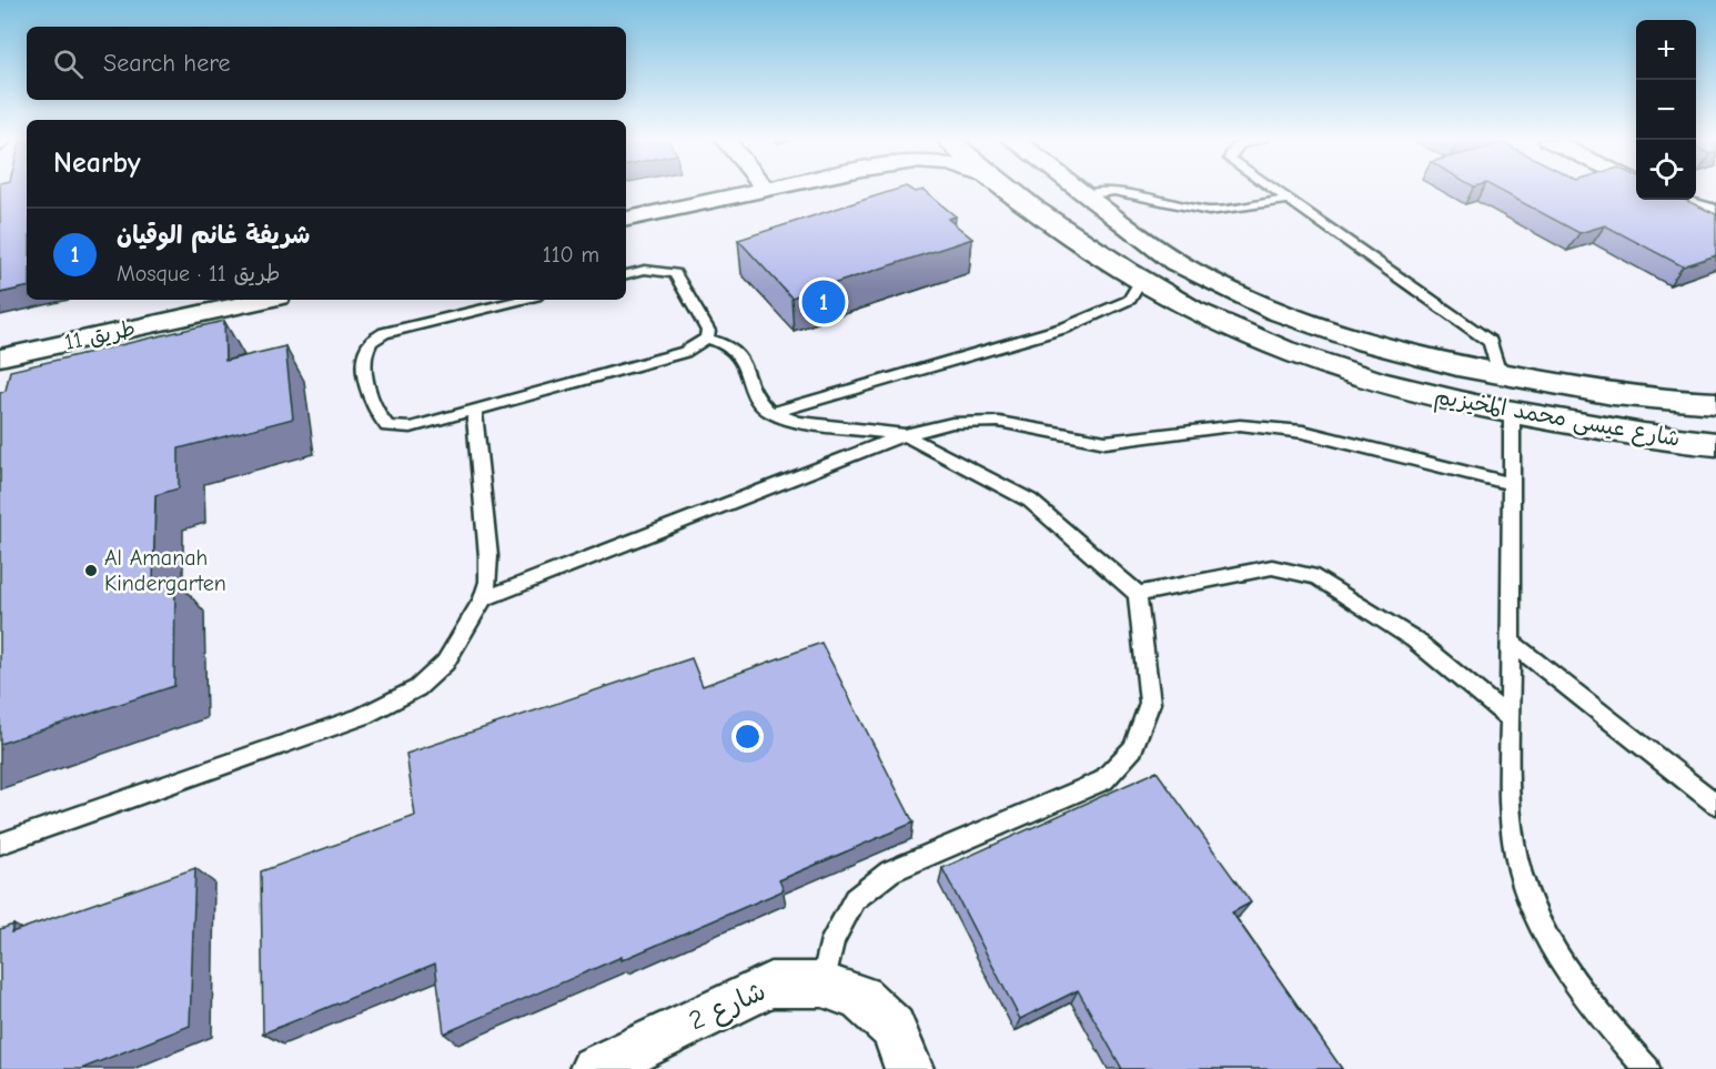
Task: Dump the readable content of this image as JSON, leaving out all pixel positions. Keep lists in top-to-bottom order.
{
  "streets": {
    "street": ["طريق 11", "شارع عيسى محمد المخيزيم", "شارع 2"]
  },
  "places": ["Al Amanah Kindergarten"],
  "page": {
    "map_buttons": ["+", "−"],
    "search": "Search here",
    "heading": "Nearby",
    "list": [
      {
        "mark": "1",
        "name": "شريفة غانم الوقيان",
        "note": "Mosque · طريق 11",
        "value": "110 m"
      }
    ],
    "pins": "1"
  }
}
